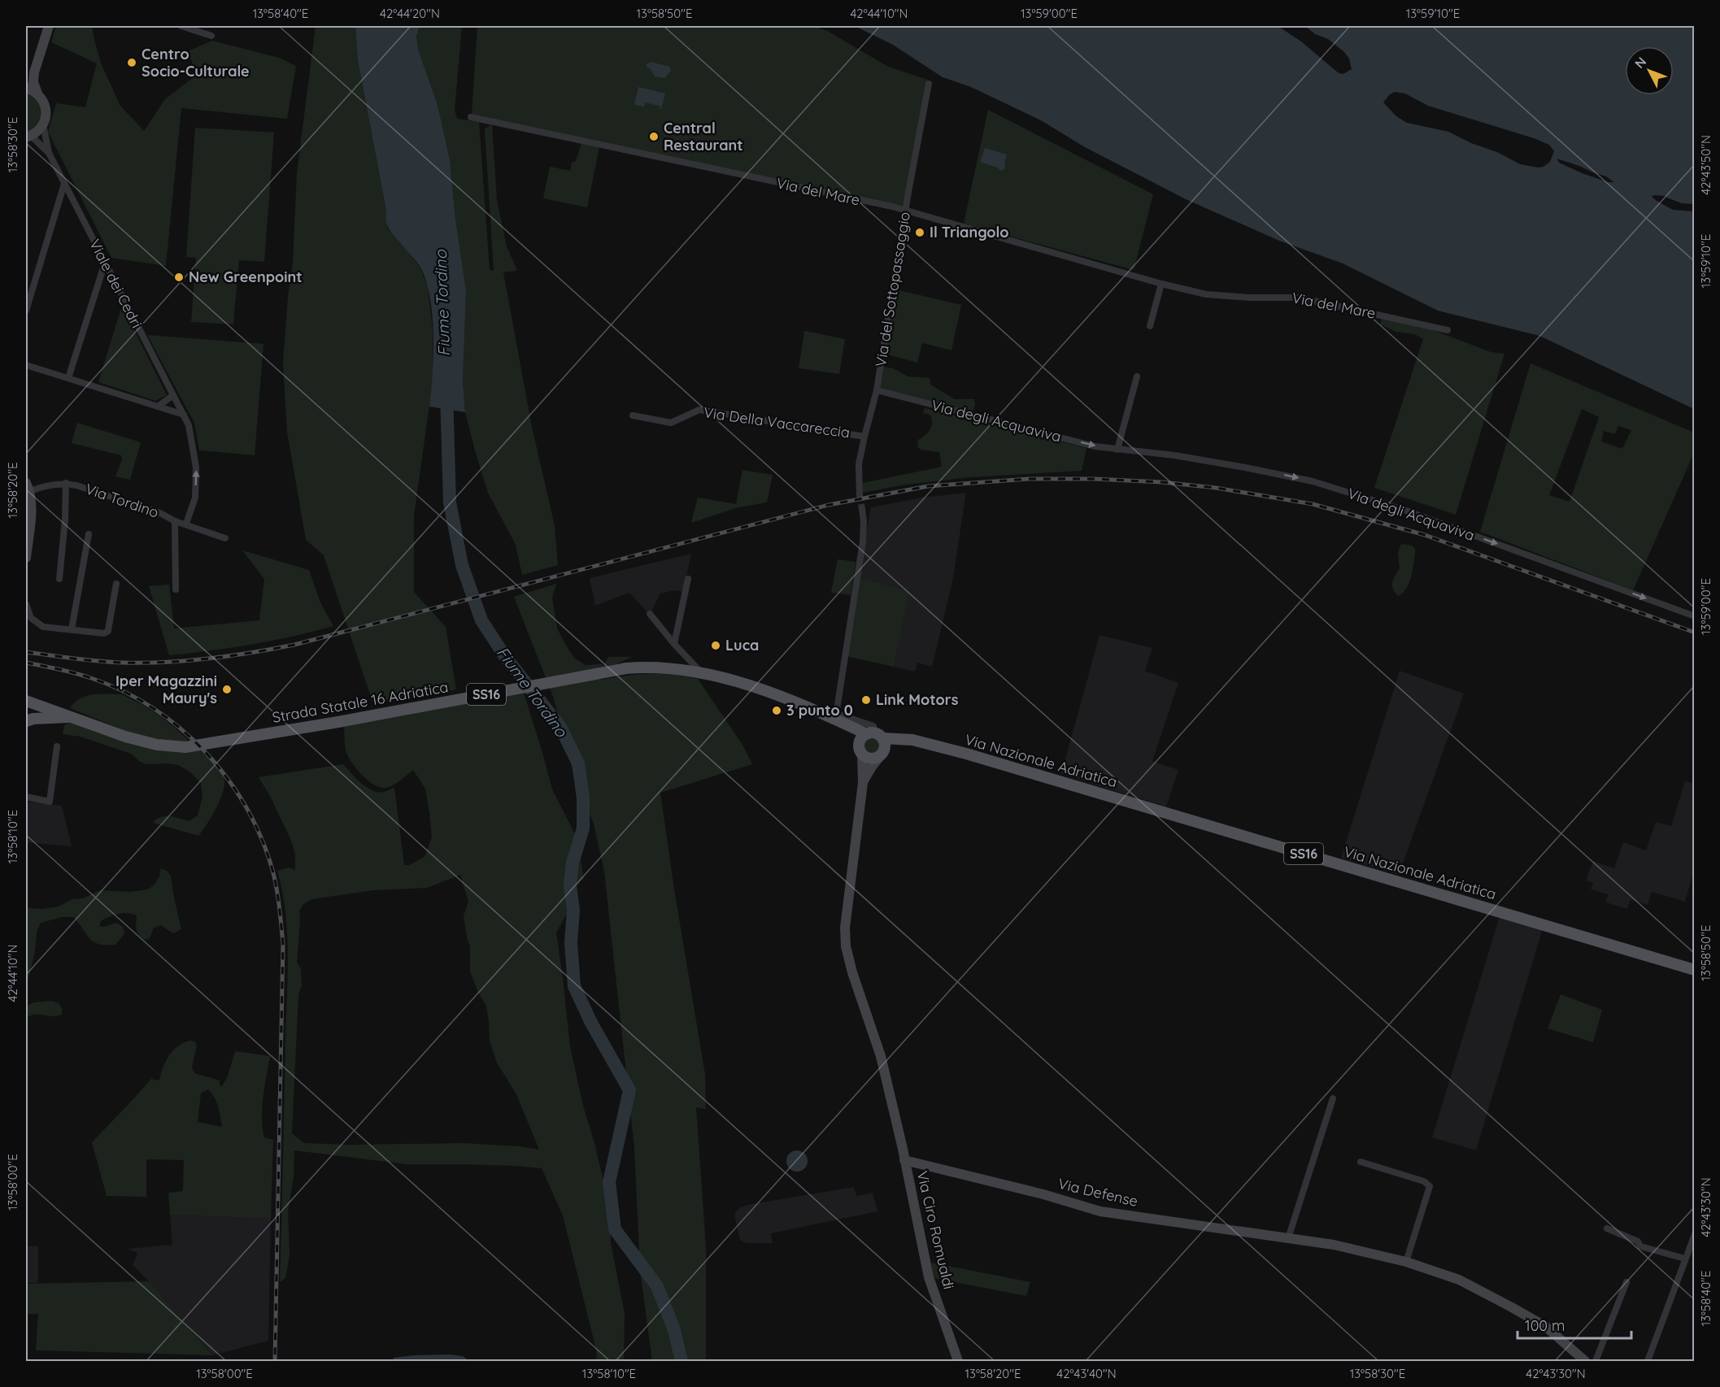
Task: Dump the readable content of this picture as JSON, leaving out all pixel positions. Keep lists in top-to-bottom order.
{
  "streets": {
    "main road": ["SS16", "Strada Statale 16 Adriatica", "Via Nazionale Adriatica"],
    "street": [
      "Via del Mare",
      "Viale dei Cedri",
      "Via del Sottopassaggio",
      "Via degli Acquaviva",
      "Via Della Vaccareccia",
      "Via Tordino",
      "Via Defense",
      "Via Ciro Romualdi"
    ]
  },
  "crossings": [
    ["Via del Mare", "Via del Sottopassaggio"],
    ["Via del Sottopassaggio", "Via degli Acquaviva"],
    ["Via del Sottopassaggio", "Via Della Vaccareccia"],
    ["SS16", "Strada Statale 16 Adriatica"],
    ["Strada Statale 16 Adriatica", "Via Nazionale Adriatica"],
    ["Via Nazionale Adriatica", "Via Ciro Romualdi"],
    ["Via Defense", "Via Ciro Romualdi"]
  ],
  "one_way": ["Via degli Acquaviva"],
  "water": ["Fiume Tordino"],
  "places": [
    "Centro Socio-Culturale",
    "Central Restaurant",
    "Il Triangolo",
    "New Greenpoint",
    "Luca",
    "Iper Magazzini Maury's",
    "Link Motors",
    "3 punto 0"
  ],
  "scale_bar": "100 m",
  "north": "top left",
  "coordinates": [
    "13°58'40\"E",
    "42°44'20\"N",
    "13°58'50\"E",
    "42°44'10\"N",
    "13°59'00\"E",
    "13°59'10\"E",
    "13°58'30\"E",
    "42°43'50\"N",
    "13°58'20\"E",
    "13°58'10\"E",
    "13°58'00\"E",
    "42°43'30\"N",
    "42°43'40\"N"
  ]
}
